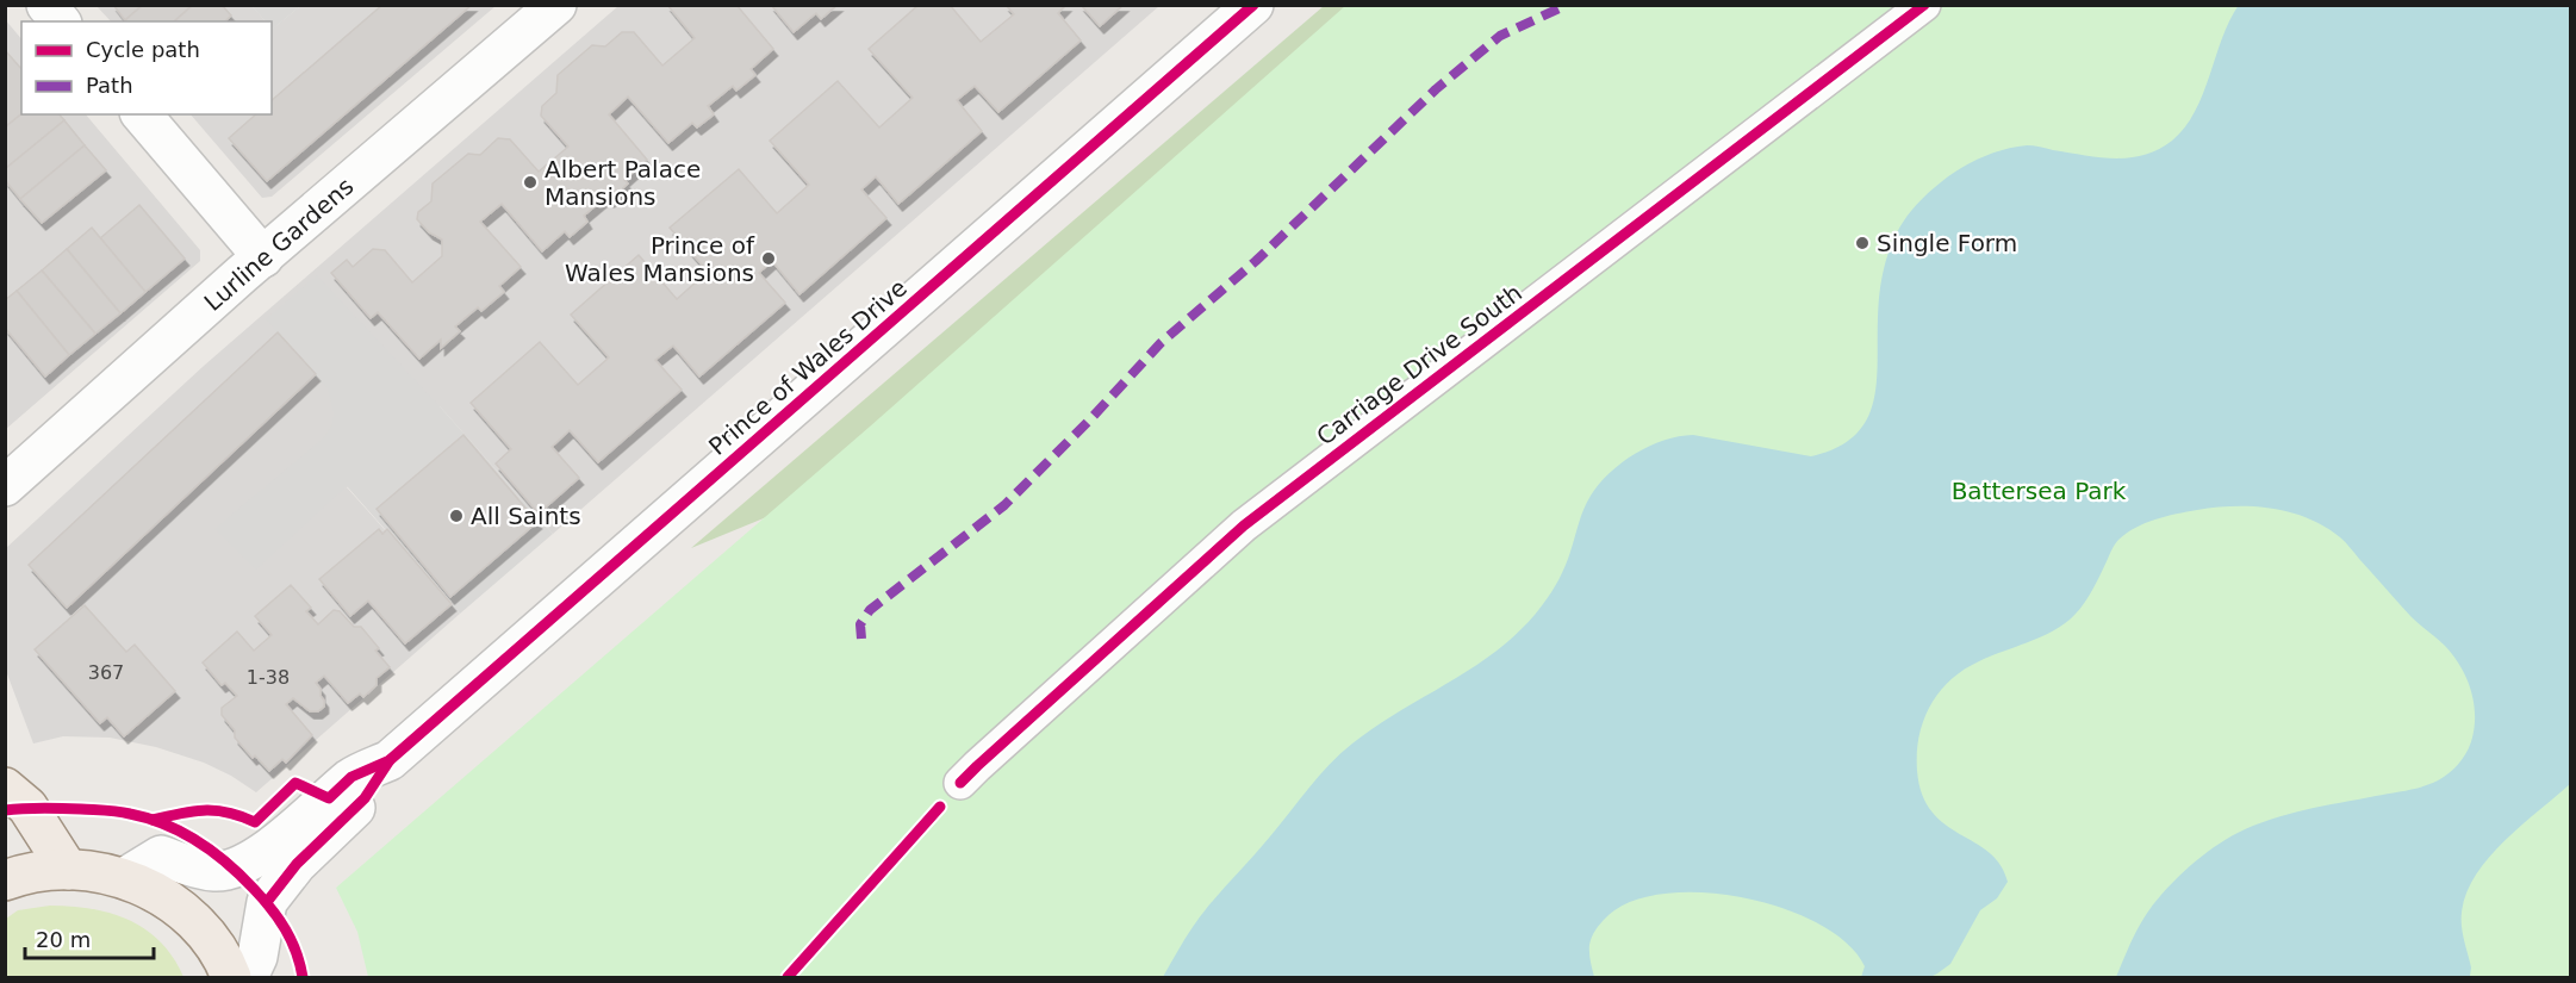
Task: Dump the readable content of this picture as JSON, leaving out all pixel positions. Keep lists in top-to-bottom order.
{
  "streets": {
    "street": ["Lurline Gardens", "Carriage Drive South", "Prince of Wales Drive"]
  },
  "parks": ["Battersea Park"],
  "places": [
    "Albert Palace Mansions",
    "Single Form",
    "Prince of Wales Mansions",
    "All Saints"
  ],
  "house_numbers": ["367", "1-38"],
  "legend": ["Cycle path", "Path"],
  "scale_bar": "20 m"
}
